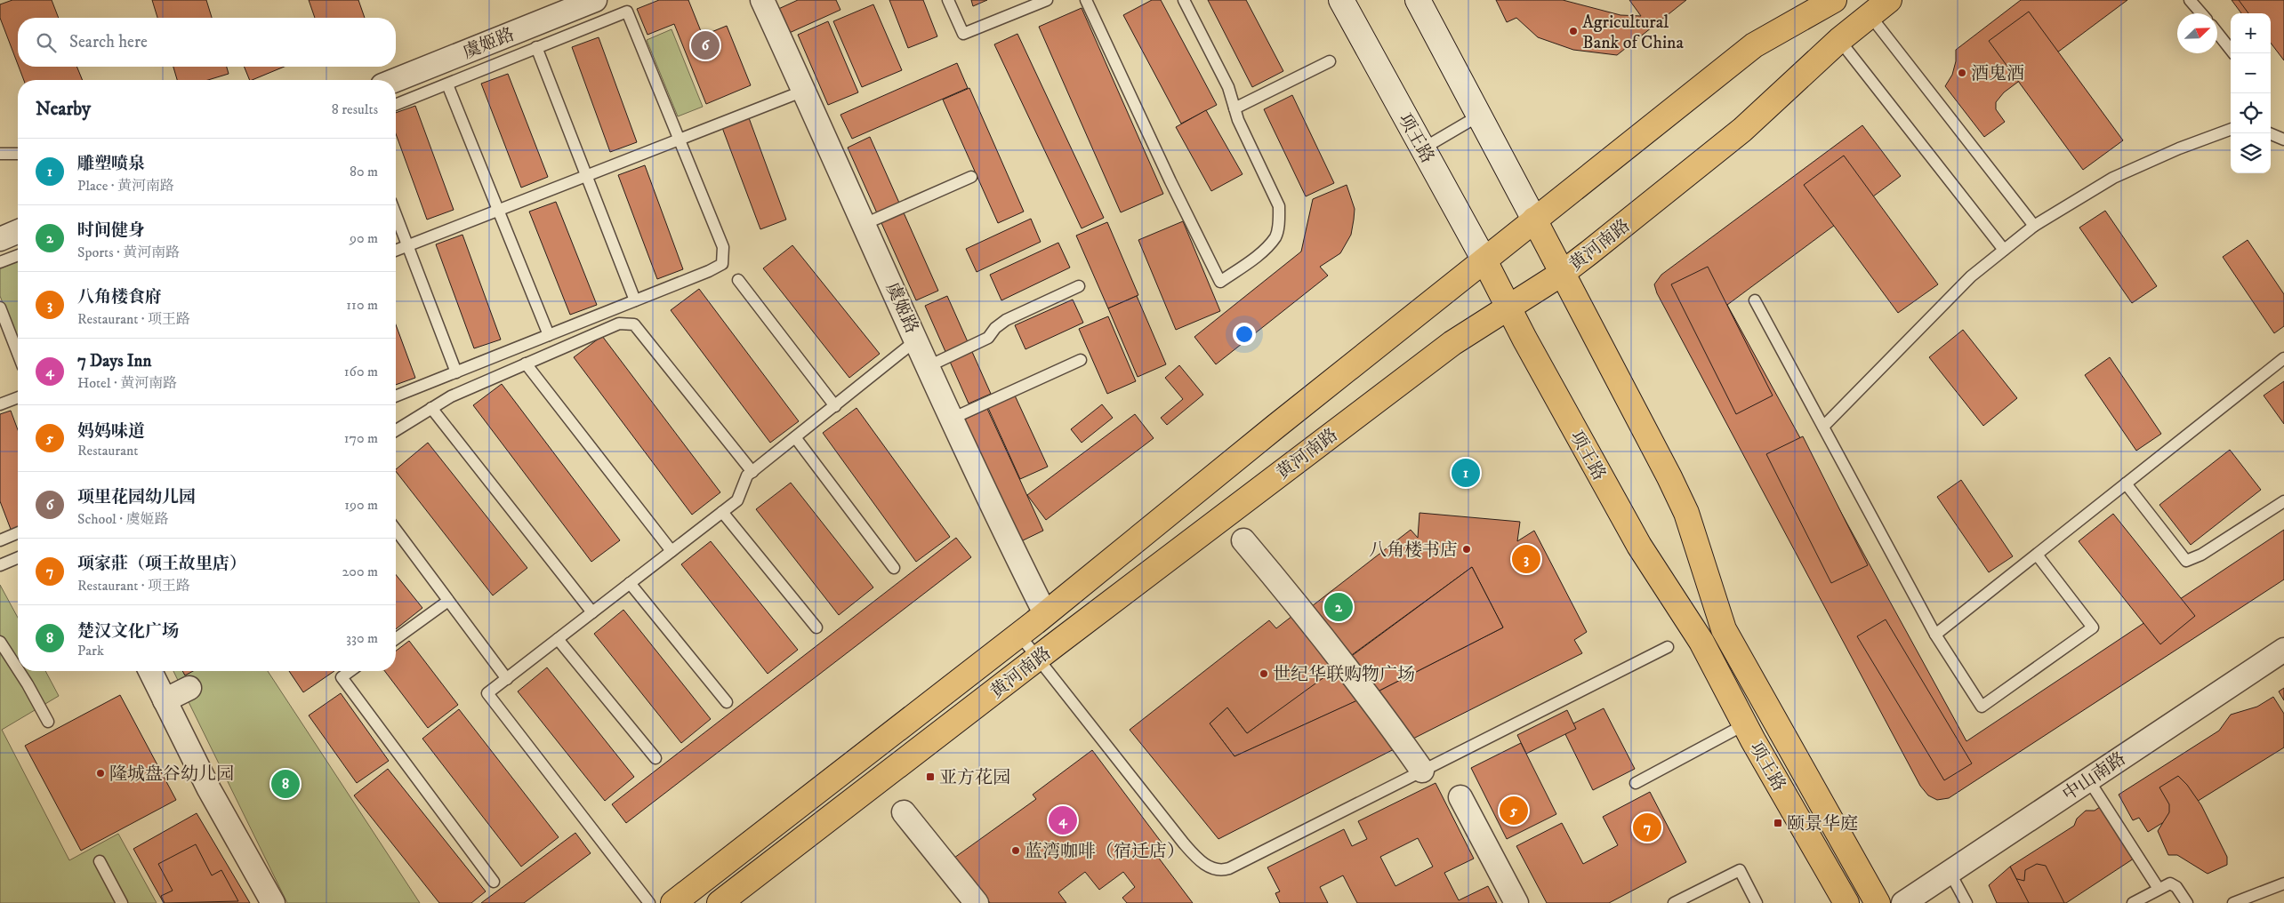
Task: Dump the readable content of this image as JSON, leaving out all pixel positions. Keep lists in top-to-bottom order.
{
  "streets": {
    "main road": ["项王路", "黄河南路"],
    "street": ["虞姬路", "中山南路"]
  },
  "crossings": [
    ["虞姬路", "黄河南路"],
    ["项王路", "黄河南路"]
  ],
  "places": {
    "other": [
      "Agricultural Bank of China",
      "酒鬼酒",
      "八角楼书店",
      "世纪华联购物广场",
      "隆城盘谷幼儿园",
      "蓝湾咖啡（宿迁店）"
    ],
    "transit": ["亚方花园", "颐景华庭"]
  },
  "north": "top right",
  "page": {
    "map_buttons": ["+", "−"],
    "search": "Search here",
    "pins": [
      "6",
      "1",
      "3",
      "2",
      "8",
      "5",
      "4",
      "7"
    ],
    "heading": ["Nearby", "8 results"],
    "list": [
      {
        "mark": "1",
        "name": "雕塑喷泉",
        "note": "Place · 黄河南路",
        "value": "80 m"
      },
      {
        "mark": "2",
        "name": "时间健身",
        "note": "Sports · 黄河南路",
        "value": "90 m"
      },
      {
        "mark": "3",
        "name": "八角楼食府",
        "note": "Restaurant · 项王路",
        "value": "110 m"
      },
      {
        "mark": "4",
        "name": "7 Days Inn",
        "note": "Hotel · 黄河南路",
        "value": "160 m"
      },
      {
        "mark": "5",
        "name": "妈妈味道",
        "note": "Restaurant",
        "value": "170 m"
      },
      {
        "mark": "6",
        "name": "项里花园幼儿园",
        "note": "School · 虞姬路",
        "value": "190 m"
      },
      {
        "mark": "7",
        "name": "项家莊（项王故里店）",
        "note": "Restaurant · 项王路",
        "value": "200 m"
      },
      {
        "mark": "8",
        "name": "楚汉文化广场",
        "note": "Park",
        "value": "330 m"
      }
    ]
  }
}
